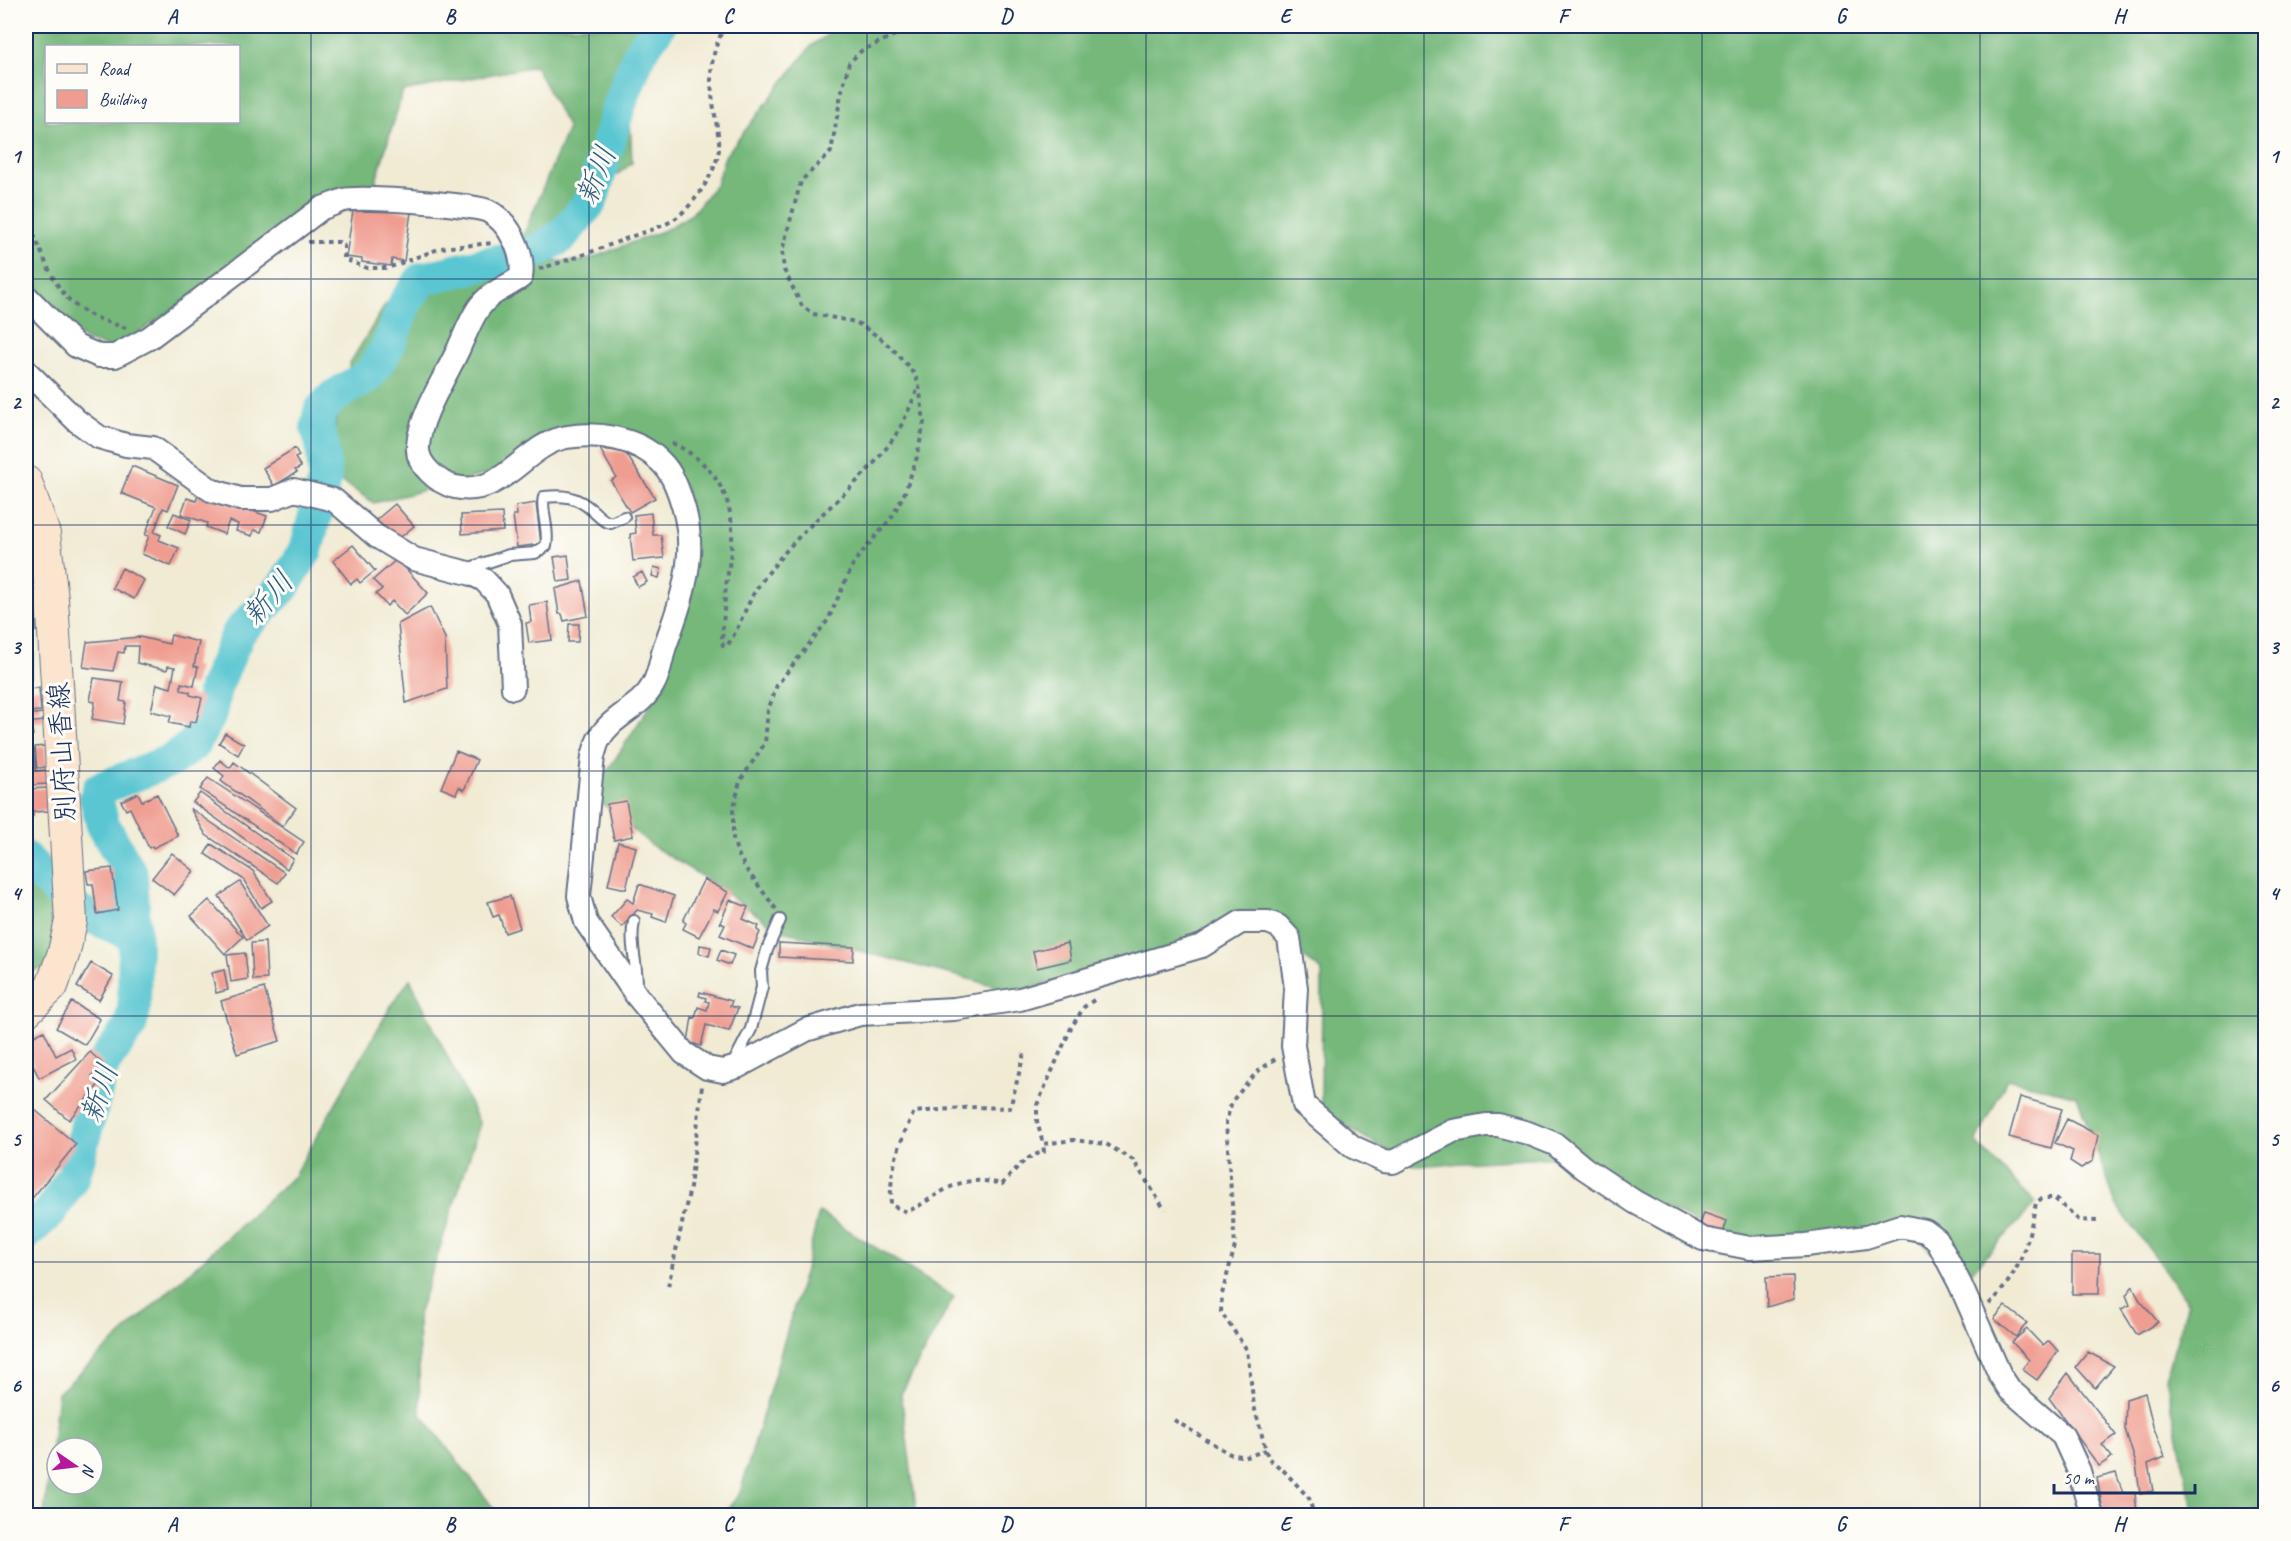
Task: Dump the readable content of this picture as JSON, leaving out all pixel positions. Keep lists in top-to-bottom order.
{
  "streets": {
    "main road": ["別府山香線"]
  },
  "water": ["新川"],
  "legend": ["Road", "Building"],
  "scale_bar": "50 m",
  "north": "right",
  "grid": {
    "columns": [
      "A",
      "B",
      "C",
      "D",
      "E",
      "F",
      "G",
      "H"
    ],
    "rows": [
      "1",
      "2",
      "3",
      "4",
      "5",
      "6"
    ]
  }
}
